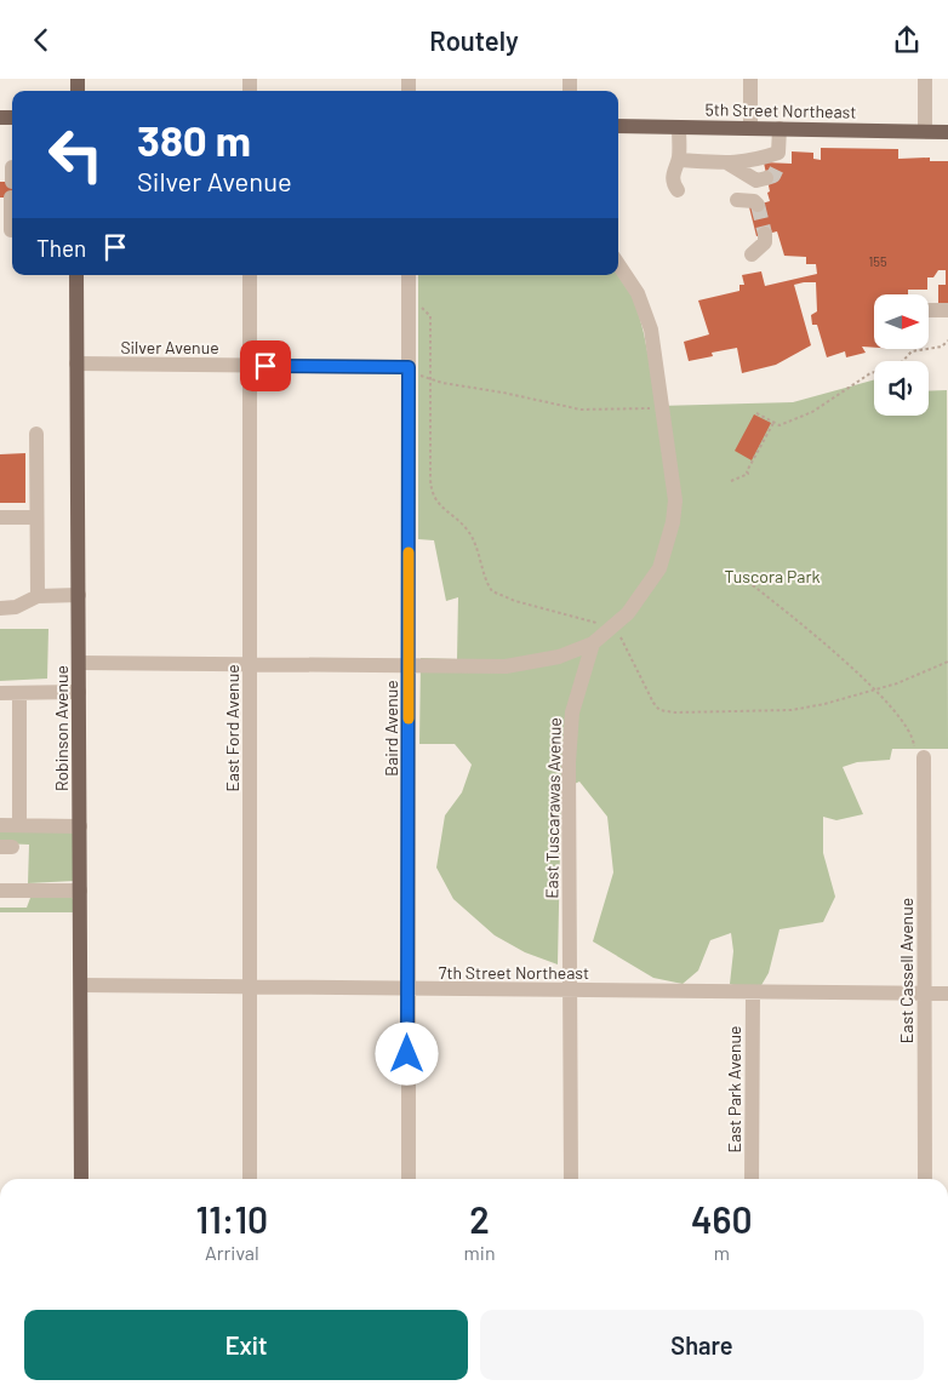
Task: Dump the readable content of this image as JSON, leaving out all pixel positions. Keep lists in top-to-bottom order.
{
  "streets": {
    "main road": ["5th Street Northeast", "Robinson Avenue"],
    "street": [
      "Silver Avenue",
      "East Ford Avenue",
      "Baird Avenue",
      "East Tuscarawas Avenue",
      "East Cassell Avenue",
      "7th Street Northeast",
      "East Park Avenue"
    ]
  },
  "crossings": [
    ["Silver Avenue", "Robinson Avenue"],
    ["Silver Avenue", "East Ford Avenue"],
    ["Silver Avenue", "Baird Avenue"],
    ["Robinson Avenue", "7th Street Northeast"],
    ["East Ford Avenue", "7th Street Northeast"],
    ["Baird Avenue", "7th Street Northeast"],
    ["East Tuscarawas Avenue", "7th Street Northeast"],
    ["East Cassell Avenue", "7th Street Northeast"],
    ["7th Street Northeast", "East Park Avenue"]
  ],
  "parks": ["Tuscora Park"],
  "house_numbers": ["155"],
  "north": "right",
  "page": {
    "header": "Routely",
    "turn": ["380 m", "Silver Avenue"],
    "then": "Then",
    "eta": [
      "11:10",
      "Arrival",
      "2",
      "min",
      "460",
      "m"
    ],
    "buttons": ["Exit", "Share"]
  }
}
